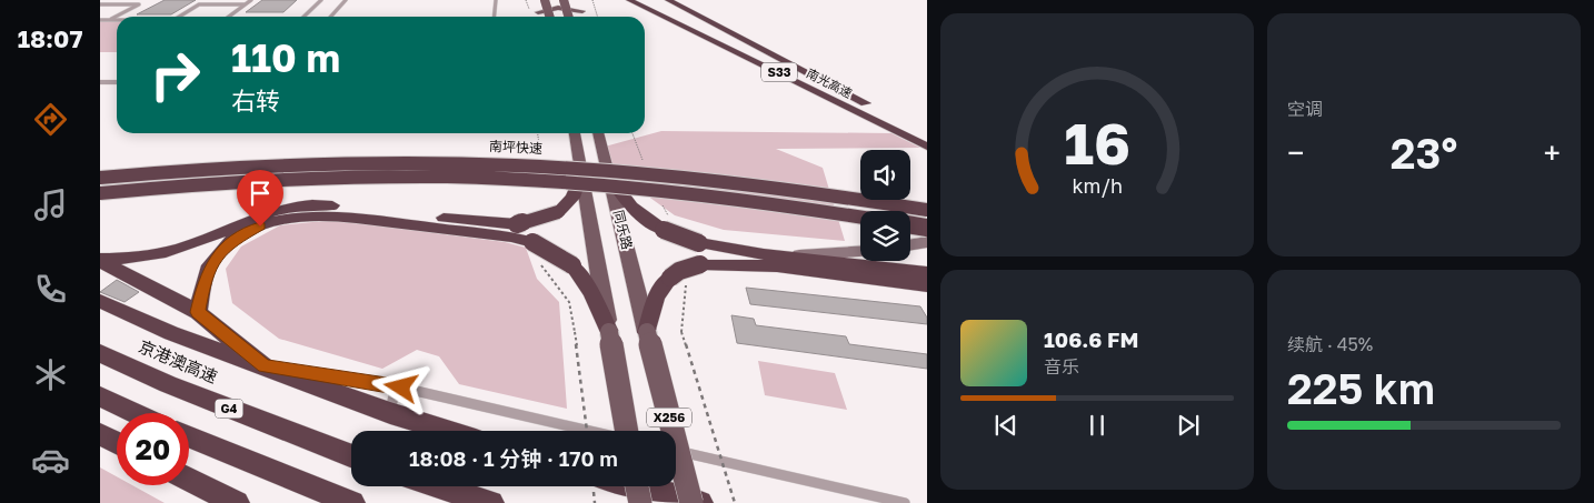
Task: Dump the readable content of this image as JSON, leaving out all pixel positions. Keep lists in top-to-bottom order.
{
  "streets": {
    "highway": [
      "S33",
      "南光高速",
      "南坪快速",
      "京港澳高速",
      "G4"
    ],
    "main road": ["同乐路", "X256"]
  },
  "crossings": [
    ["同乐路", "X256"]
  ],
  "page": {
    "tabs": "18:07",
    "tile": [
      "空调",
      ["续航 · 45%", "225 km"]
    ],
    "turn": ["110 m", "右转"],
    "heat": ["−", "23°", "+"],
    "song": ["106.6 FM", "音乐"],
    "limit": "20",
    "trip": "18:08 · 1 分钟 · 170 m",
    "gauge": ["16", "km/h"]
  }
}
